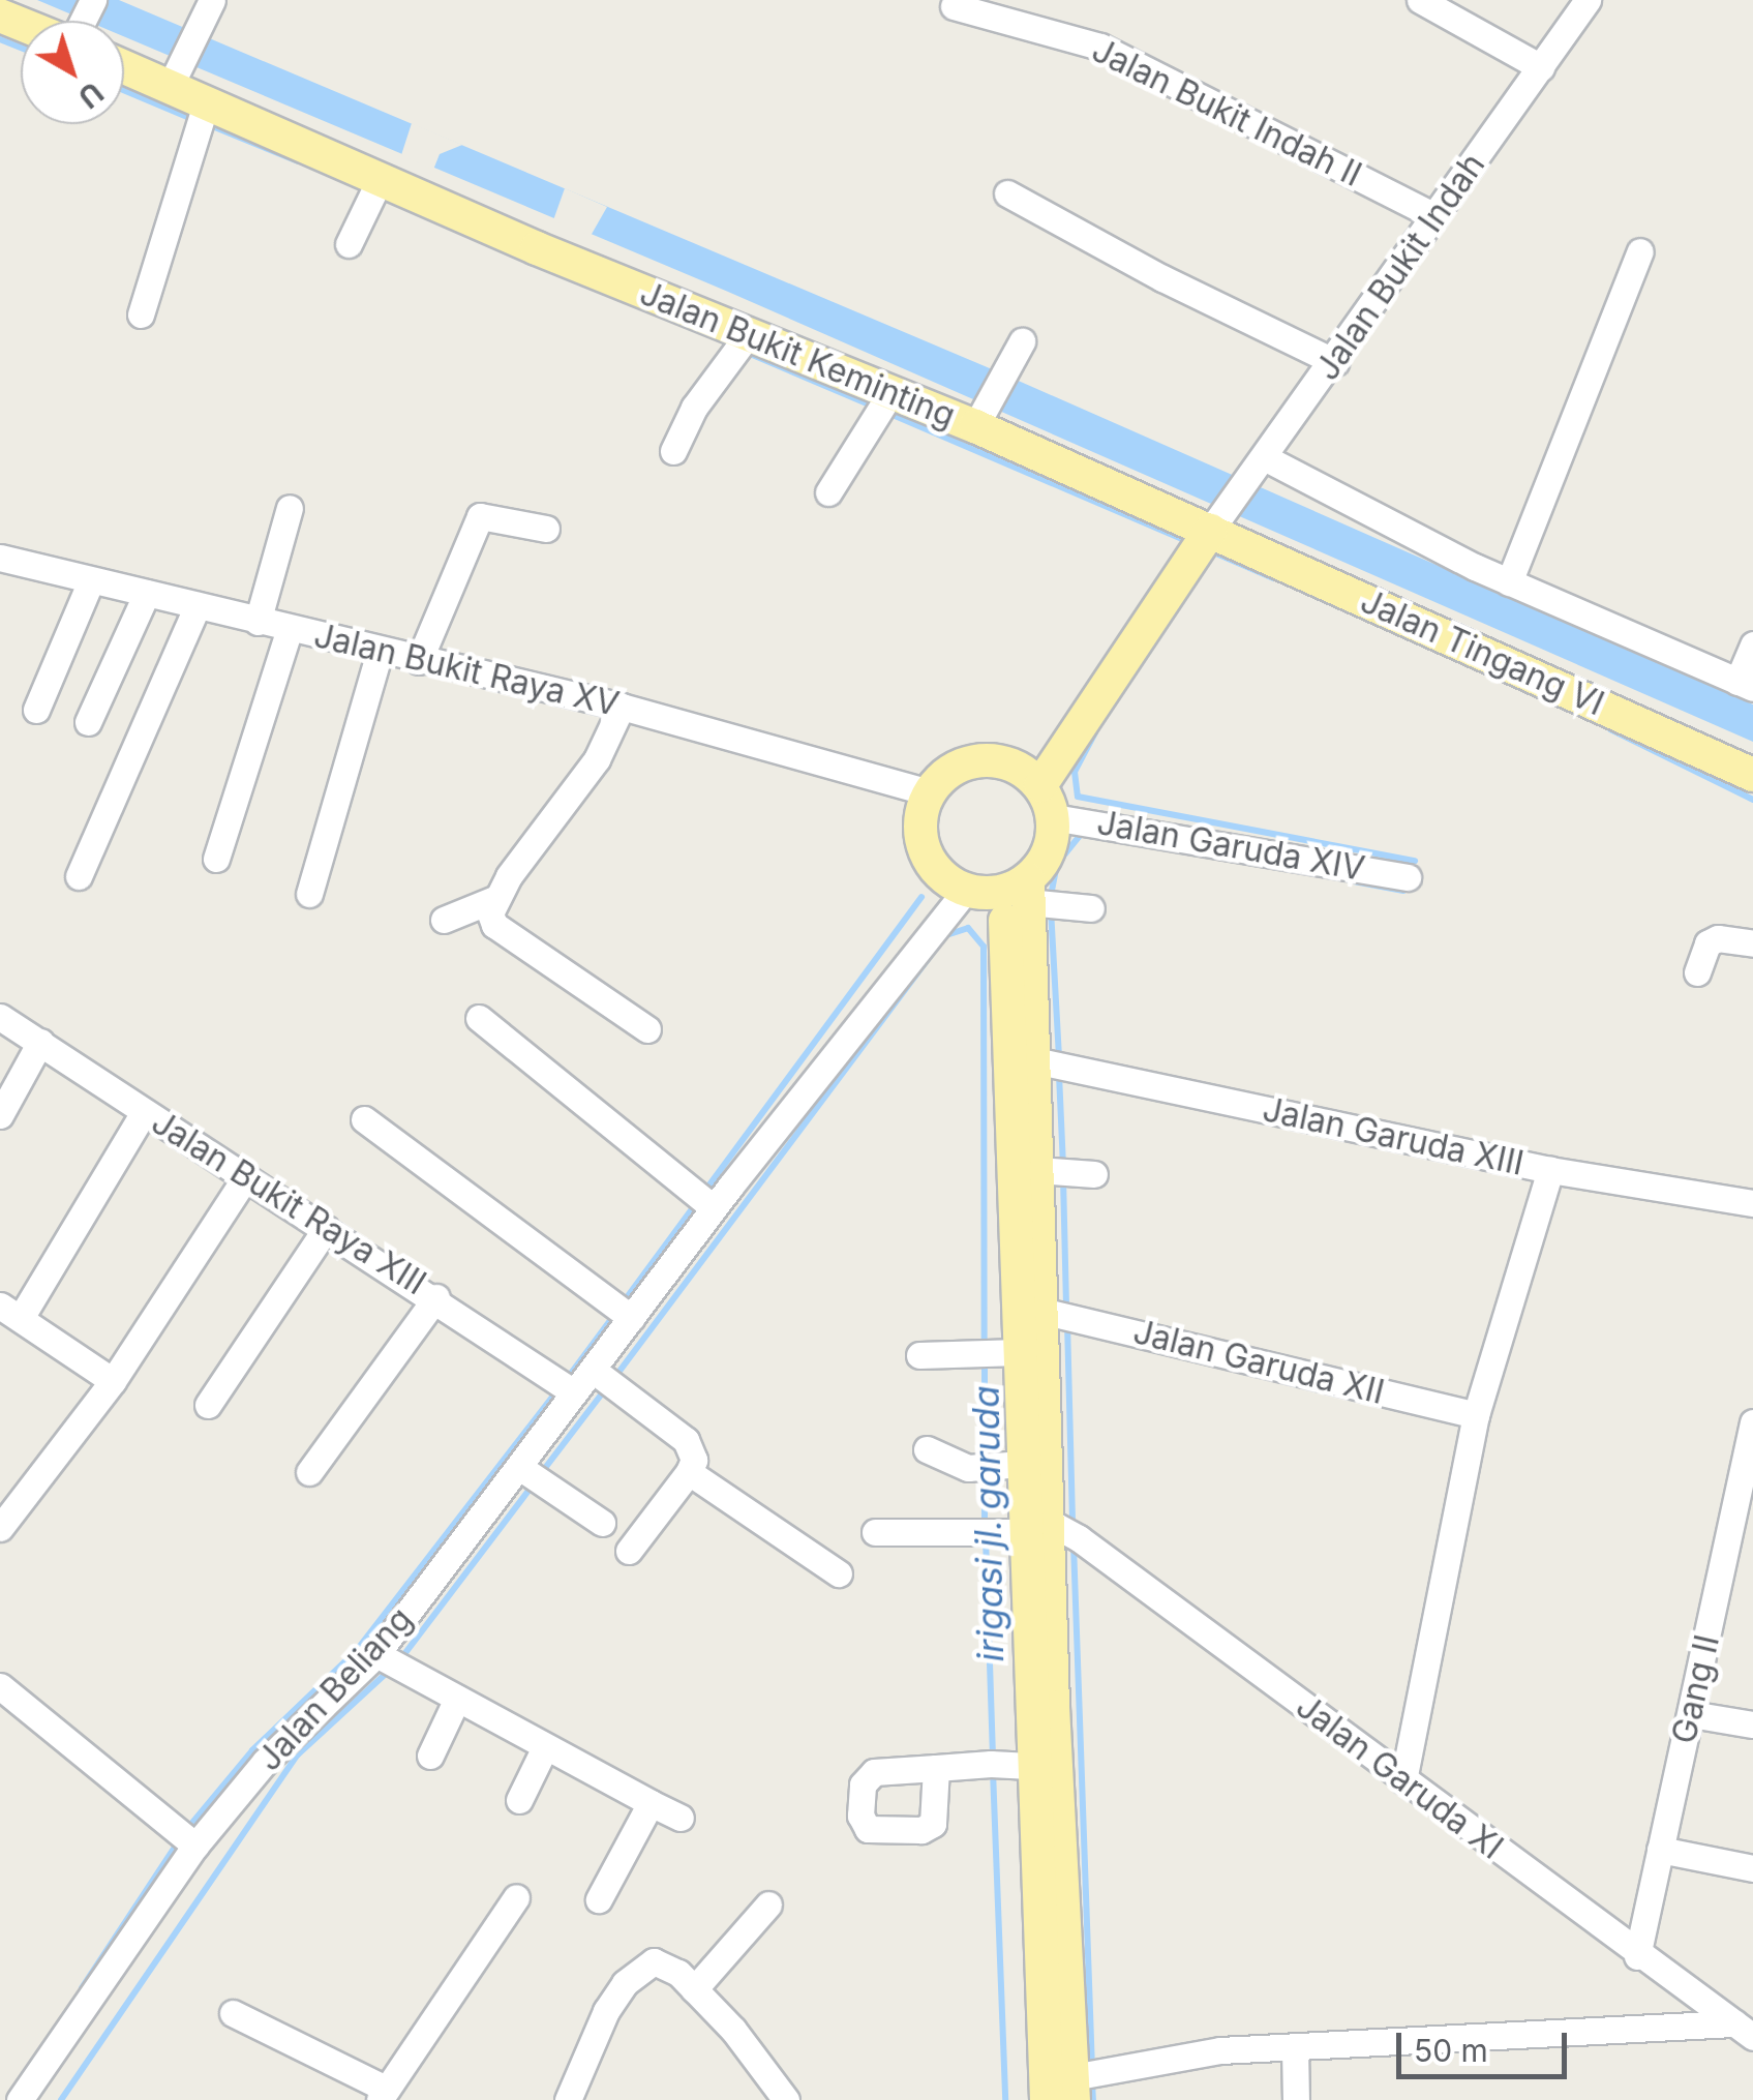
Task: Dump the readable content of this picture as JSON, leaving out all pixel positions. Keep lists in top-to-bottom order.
{
  "streets": {
    "main road": ["Jalan Bukit Keminting", "Jalan Tingang VI"],
    "street": [
      "Jalan Bukit Indah II",
      "Jalan Bukit Indah",
      "Jalan Bukit Raya XV",
      "Jalan Garuda XIV",
      "Jalan Garuda XIII",
      "Jalan Bukit Raya XIII",
      "Jalan Garuda XII",
      "Jalan Beliang",
      "Gang II",
      "Jalan Garuda XI"
    ]
  },
  "crossings": [
    ["Jalan Bukit Indah II", "Jalan Bukit Indah"],
    ["Jalan Bukit Indah", "Jalan Bukit Keminting"],
    ["Jalan Bukit Indah", "Jalan Tingang VI"],
    ["Jalan Bukit Keminting", "Jalan Tingang VI"],
    ["Jalan Bukit Raya XV", "Jalan Garuda XIV"],
    ["Jalan Bukit Raya XV", "Jalan Beliang"],
    ["Jalan Garuda XIV", "Jalan Beliang"],
    ["Jalan Bukit Raya XIII", "Jalan Beliang"],
    ["Gang II", "Jalan Garuda XI"]
  ],
  "water": ["irigasi jl. garuda"],
  "scale_bar": "50 m",
  "north": "bottom right"
}
